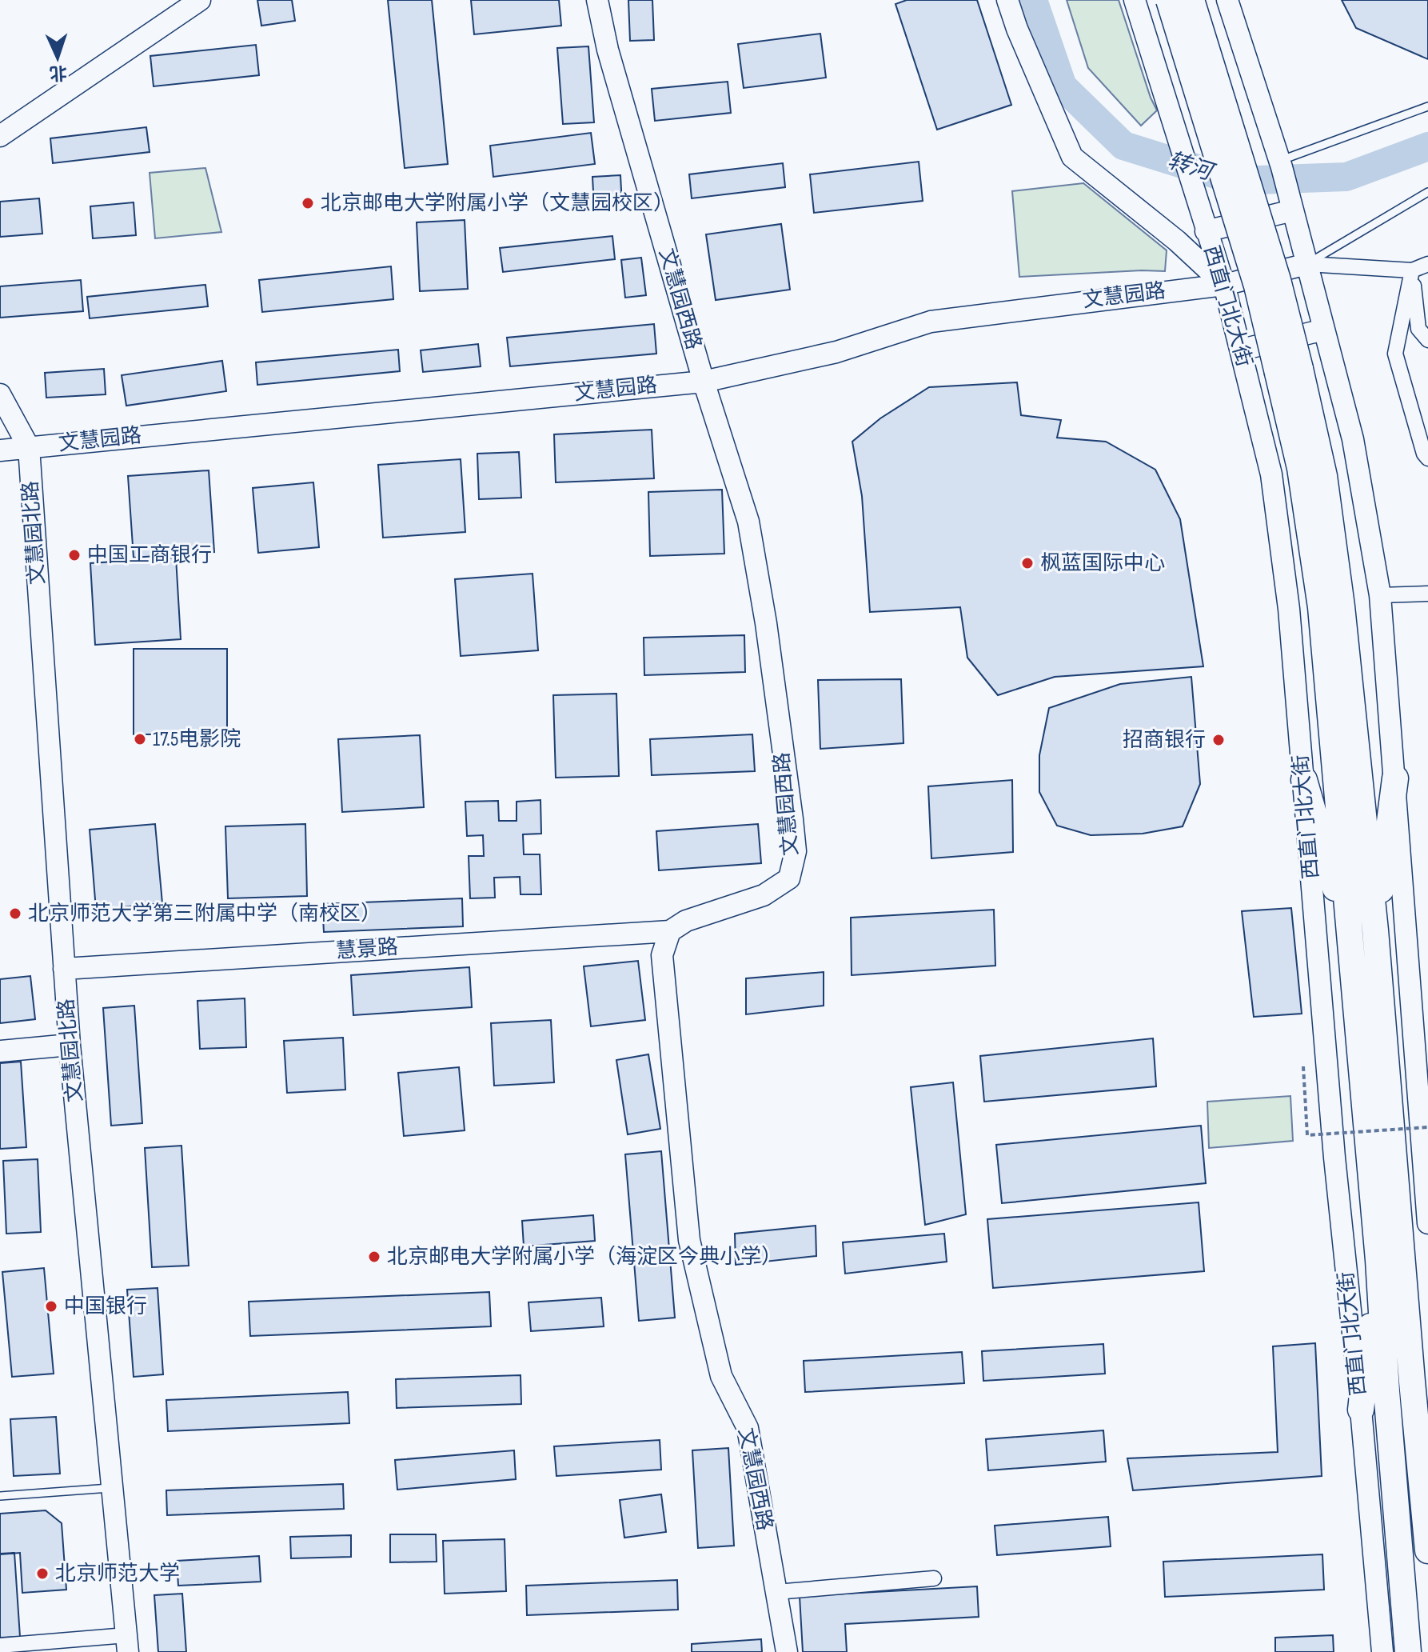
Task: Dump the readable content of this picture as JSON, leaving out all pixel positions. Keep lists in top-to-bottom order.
{
  "streets": {
    "highway": ["西直门北大街"],
    "street": [
      "文慧园路",
      "文慧园西路",
      "文慧园北路",
      "慧景路"
    ]
  },
  "crossings": [
    ["文慧园路", "文慧园西路"],
    ["文慧园路", "西直门北大街"],
    ["文慧园路", "文慧园北路"],
    ["文慧园西路", "慧景路"],
    ["文慧园北路", "慧景路"]
  ],
  "water": ["转河"],
  "places": [
    "北京邮电大学附属小学（文慧园校区）",
    "中国工商银行",
    "枫蓝国际中心",
    "17.5电影院",
    "招商银行",
    "北京师范大学第三附属中学（南校区）",
    "北京邮电大学附属小学（海淀区今典小学）",
    "中国银行",
    "北京师范大学"
  ],
  "north": "bottom"
}
